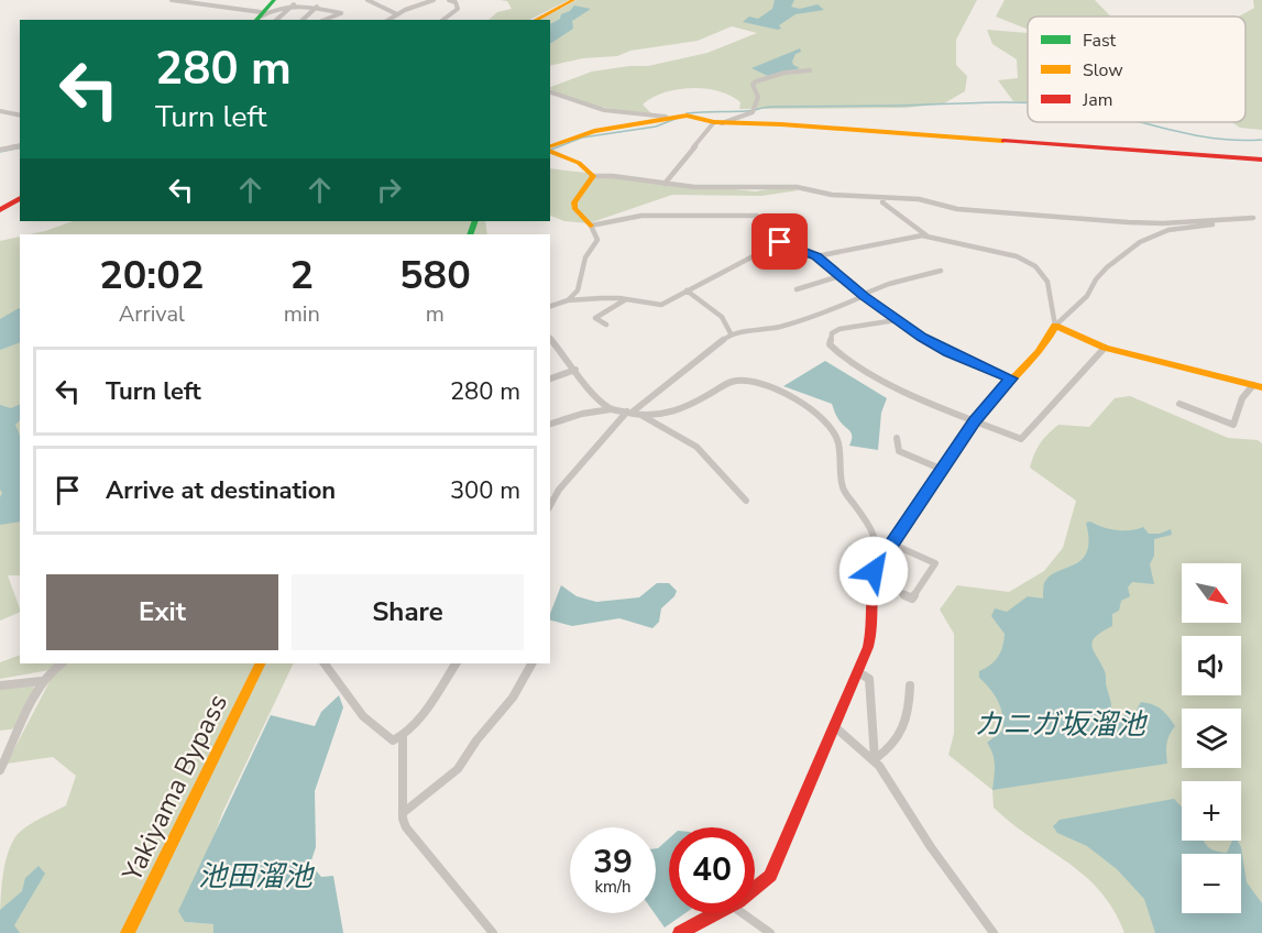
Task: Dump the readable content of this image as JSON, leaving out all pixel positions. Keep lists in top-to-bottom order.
{
  "streets": {
    "main road": ["Yakiyama Bypass"]
  },
  "water": ["カニガ坂溜池", "池田溜池"],
  "legend": ["Fast", "Slow", "Jam"],
  "north": "bottom right",
  "page": {
    "turn": ["280 m", "Turn left"],
    "eta": [
      "20:02",
      "Arrival",
      "2",
      "min",
      "580",
      "m"
    ],
    "list": [
      {
        "name": "Turn left",
        "value": "280 m"
      },
      {
        "name": "Arrive at destination",
        "value": "300 m"
      }
    ],
    "buttons": ["Exit", "Share"],
    "map_buttons": ["+", "−"],
    "speed": "39 km/h",
    "limit": "40"
  }
}
